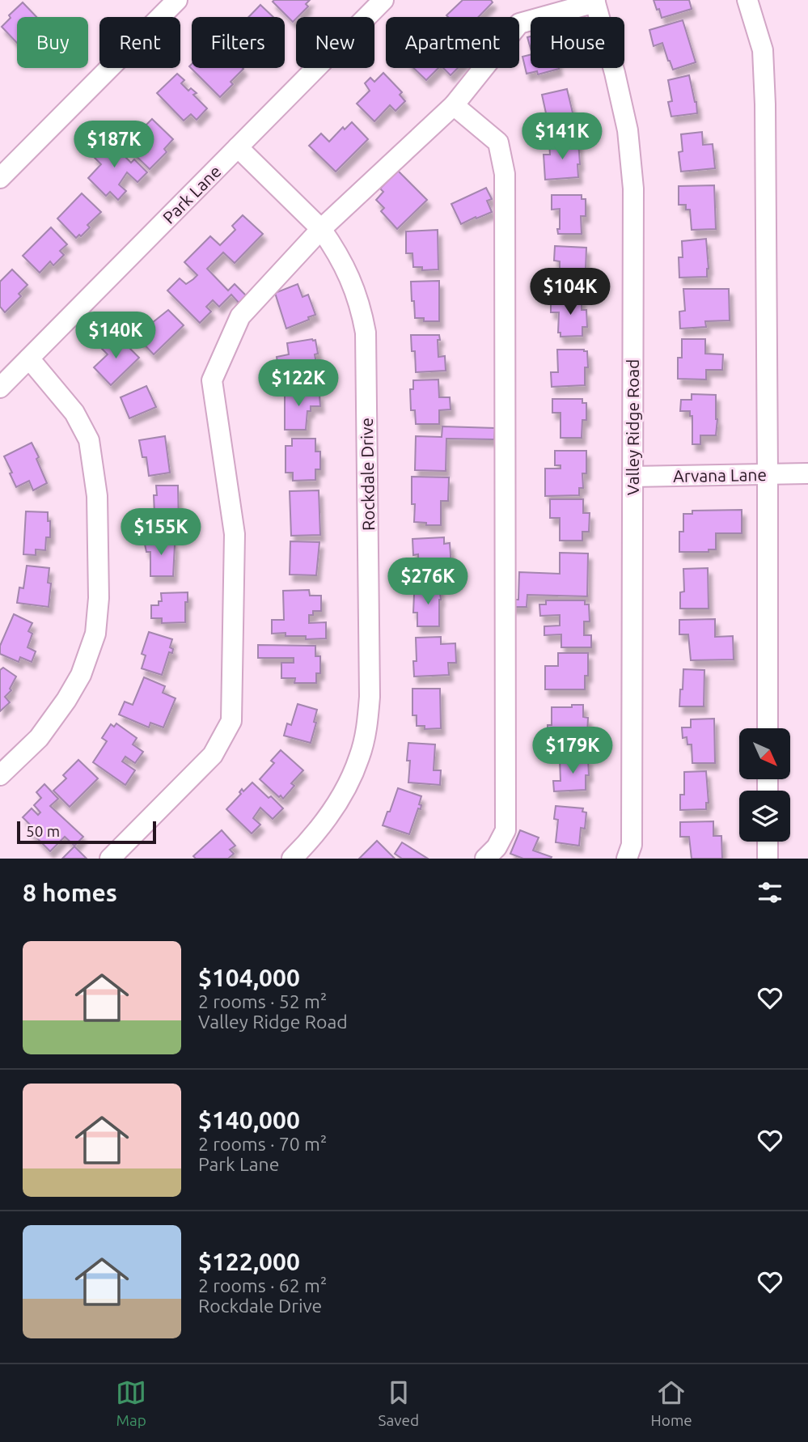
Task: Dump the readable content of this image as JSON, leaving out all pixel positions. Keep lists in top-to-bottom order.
{
  "streets": {
    "street": [
      "Park Lane",
      "Valley Ridge Road",
      "Rockdale Drive",
      "Arvana Lane"
    ]
  },
  "crossings": [
    ["Park Lane", "Rockdale Drive"],
    ["Valley Ridge Road", "Arvana Lane"]
  ],
  "scale_bar": "50 m",
  "north": "bottom right",
  "page": {
    "chip": [
      "Buy",
      "Rent",
      "Filters",
      "New",
      "Apartment",
      "House"
    ],
    "price": [
      "$141K",
      "$187K",
      "$104K",
      "$140K",
      "$122K",
      "$155K",
      "$276K",
      "$179K"
    ],
    "scale": "50 m",
    "heading": "8 homes",
    "list": [
      {
        "name": "$104,000",
        "note": "2 rooms · 52 m² · Valley Ridge Road"
      },
      {
        "name": "$140,000",
        "note": "2 rooms · 70 m² · Park Lane"
      },
      {
        "name": "$122,000",
        "note": "2 rooms · 62 m² · Rockdale Drive"
      }
    ],
    "tabs": ["Map", "Saved", "Home"]
  }
}
